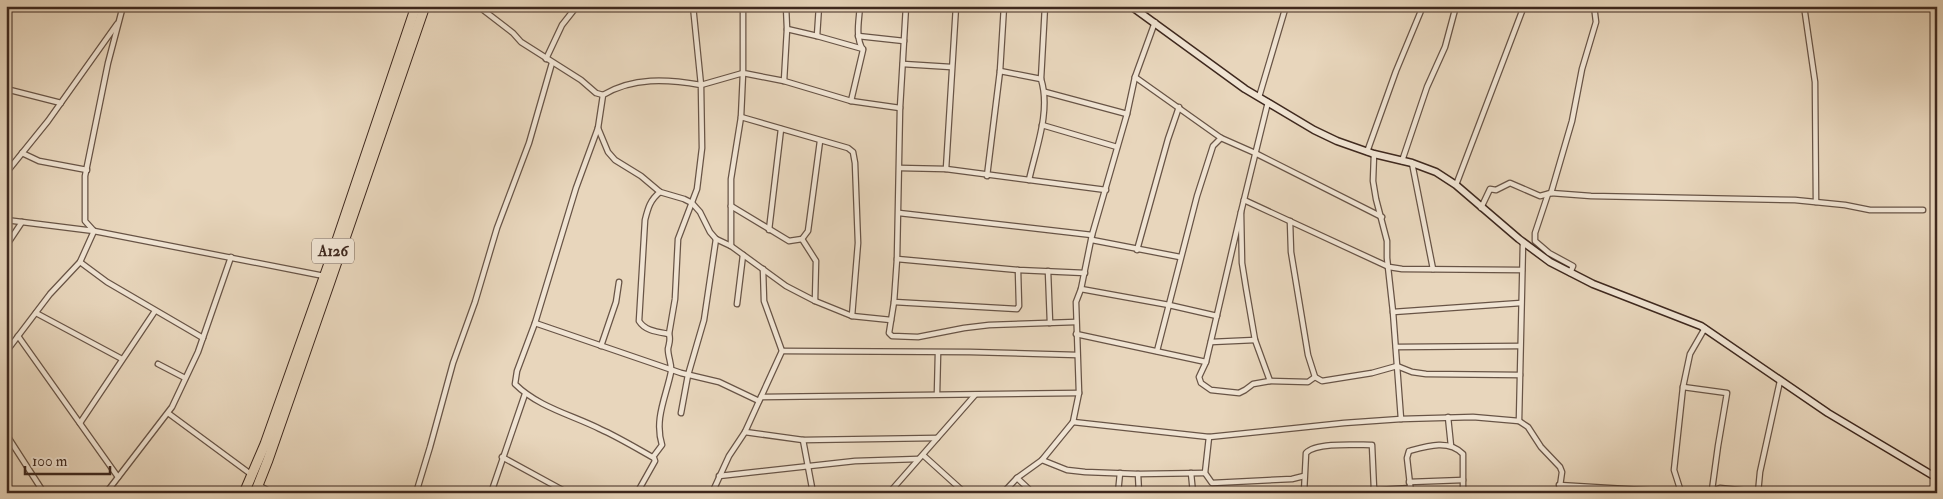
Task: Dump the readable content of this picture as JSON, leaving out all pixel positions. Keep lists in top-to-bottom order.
{
  "streets": {
    "highway": ["A126"]
  },
  "scale_bar": "100 m"
}
